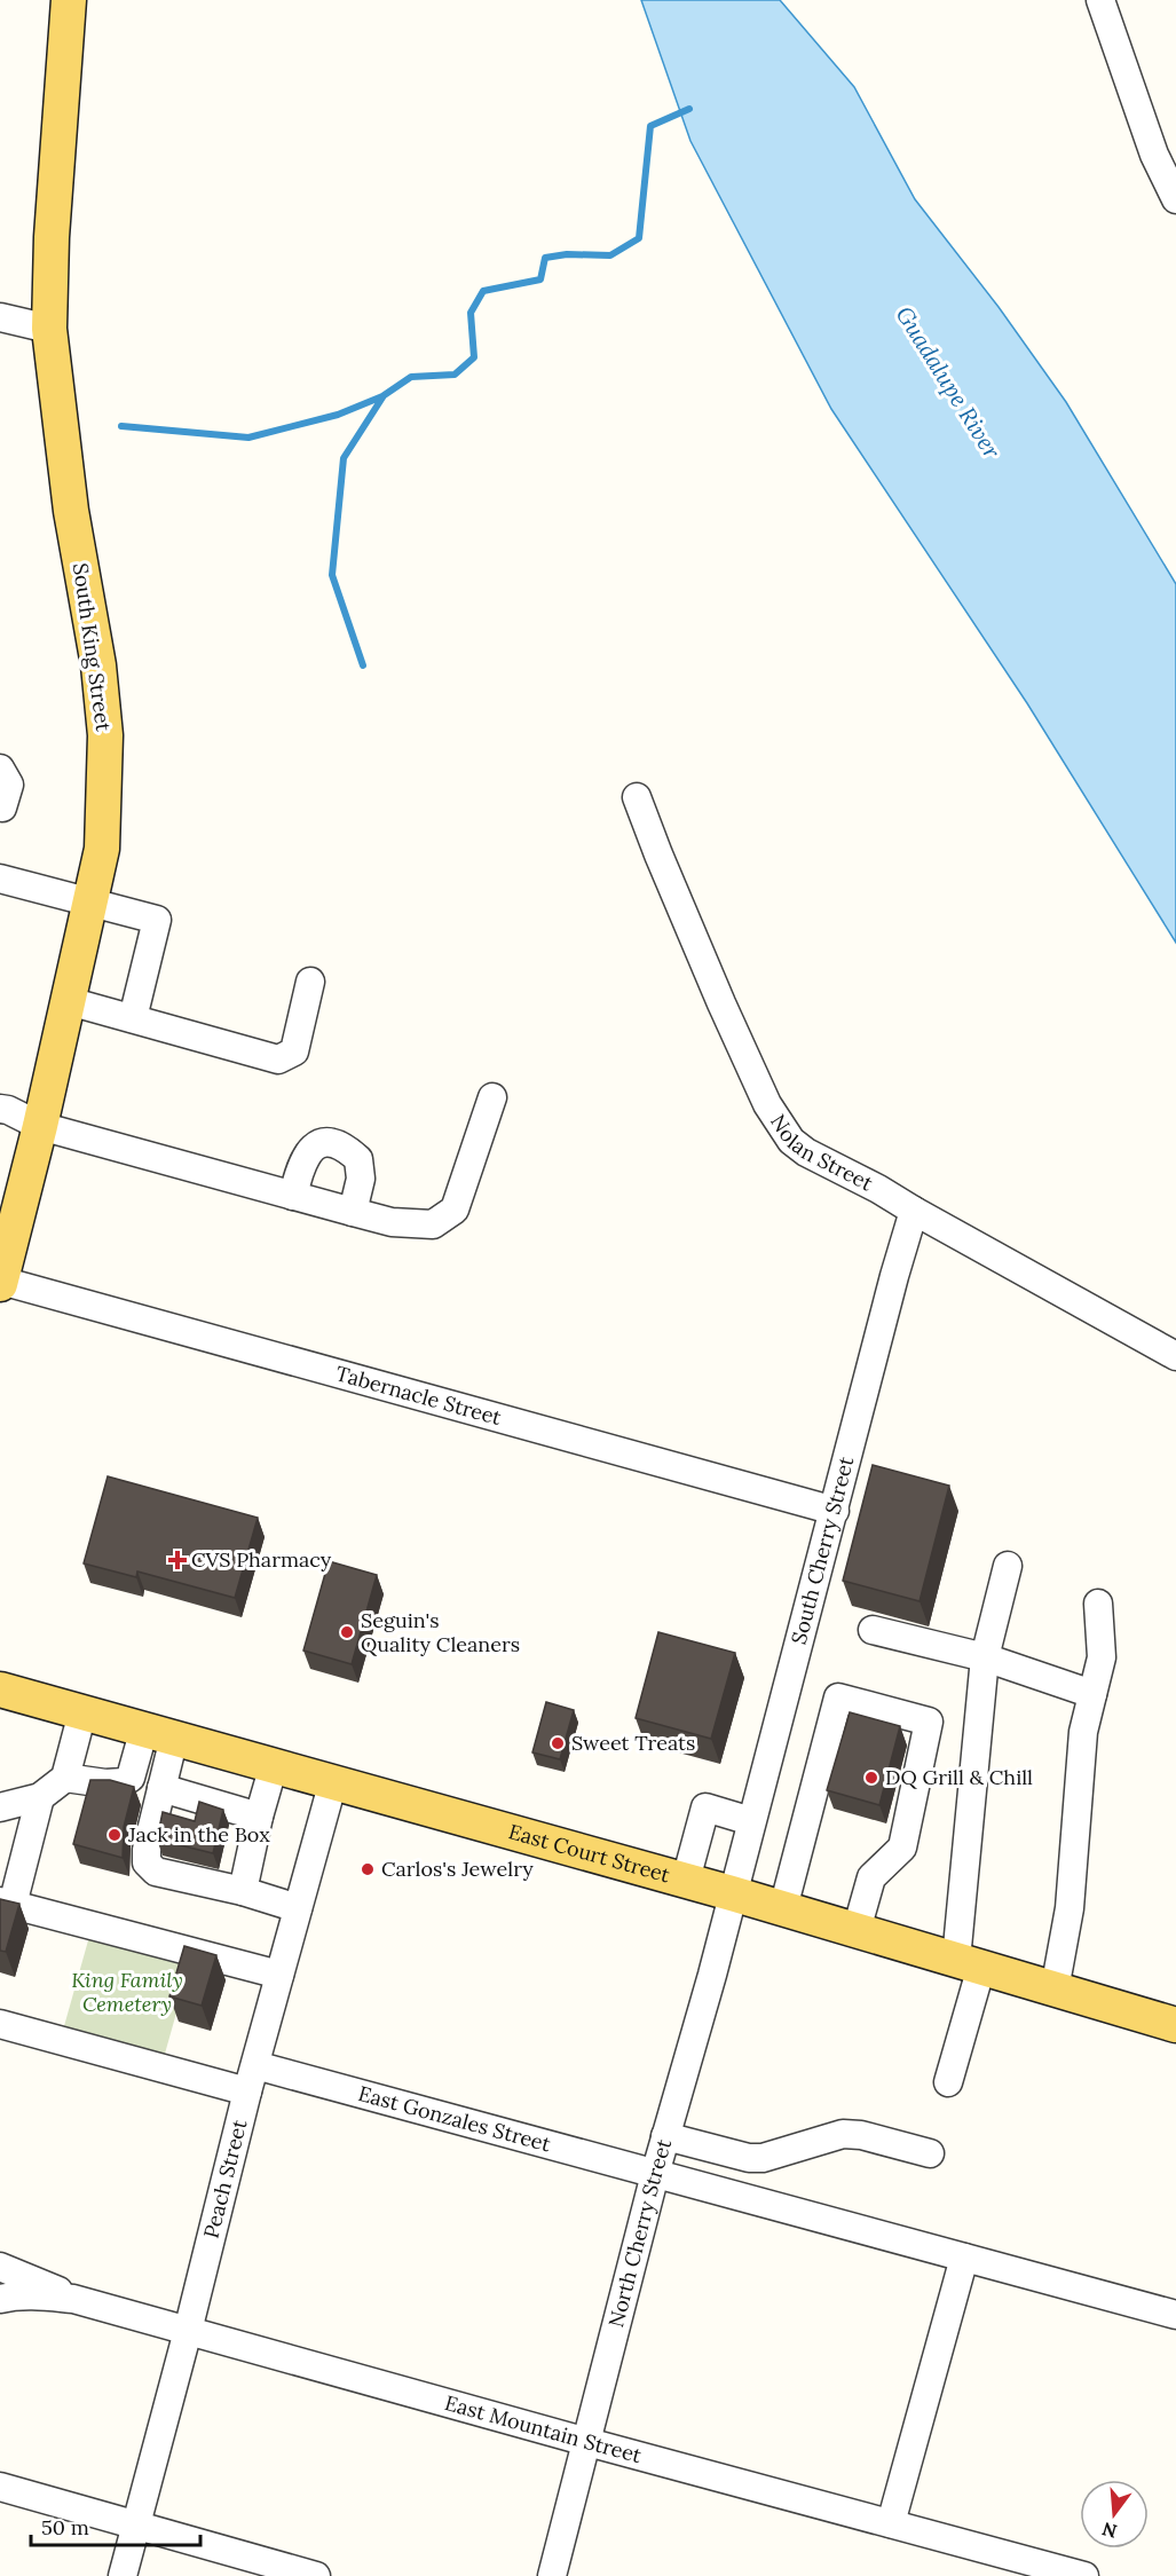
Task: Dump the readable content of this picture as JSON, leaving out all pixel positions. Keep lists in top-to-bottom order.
{
  "streets": {
    "main road": ["South King Street", "East Court Street"],
    "street": [
      "Nolan Street",
      "Tabernacle Street",
      "South Cherry Street",
      "East Gonzales Street",
      "Peach Street",
      "North Cherry Street",
      "East Mountain Street"
    ]
  },
  "crossings": [
    ["South King Street", "Tabernacle Street"],
    ["Nolan Street", "South Cherry Street"],
    ["Tabernacle Street", "South Cherry Street"],
    ["South Cherry Street", "East Court Street"],
    ["South Cherry Street", "North Cherry Street"],
    ["East Court Street", "Peach Street"],
    ["East Court Street", "North Cherry Street"],
    ["East Gonzales Street", "Peach Street"],
    ["East Gonzales Street", "North Cherry Street"],
    ["Peach Street", "East Mountain Street"],
    ["North Cherry Street", "East Mountain Street"]
  ],
  "water": ["Guadalupe River"],
  "parks": ["King Family Cemetery"],
  "places": {
    "health": ["CVS Pharmacy"],
    "other": [
      "Seguin's Quality Cleaners",
      "Sweet Treats",
      "DQ Grill & Chill",
      "Jack in the Box",
      "Carlos's Jewelry"
    ]
  },
  "scale_bar": "50 m",
  "north": "bottom"
}
